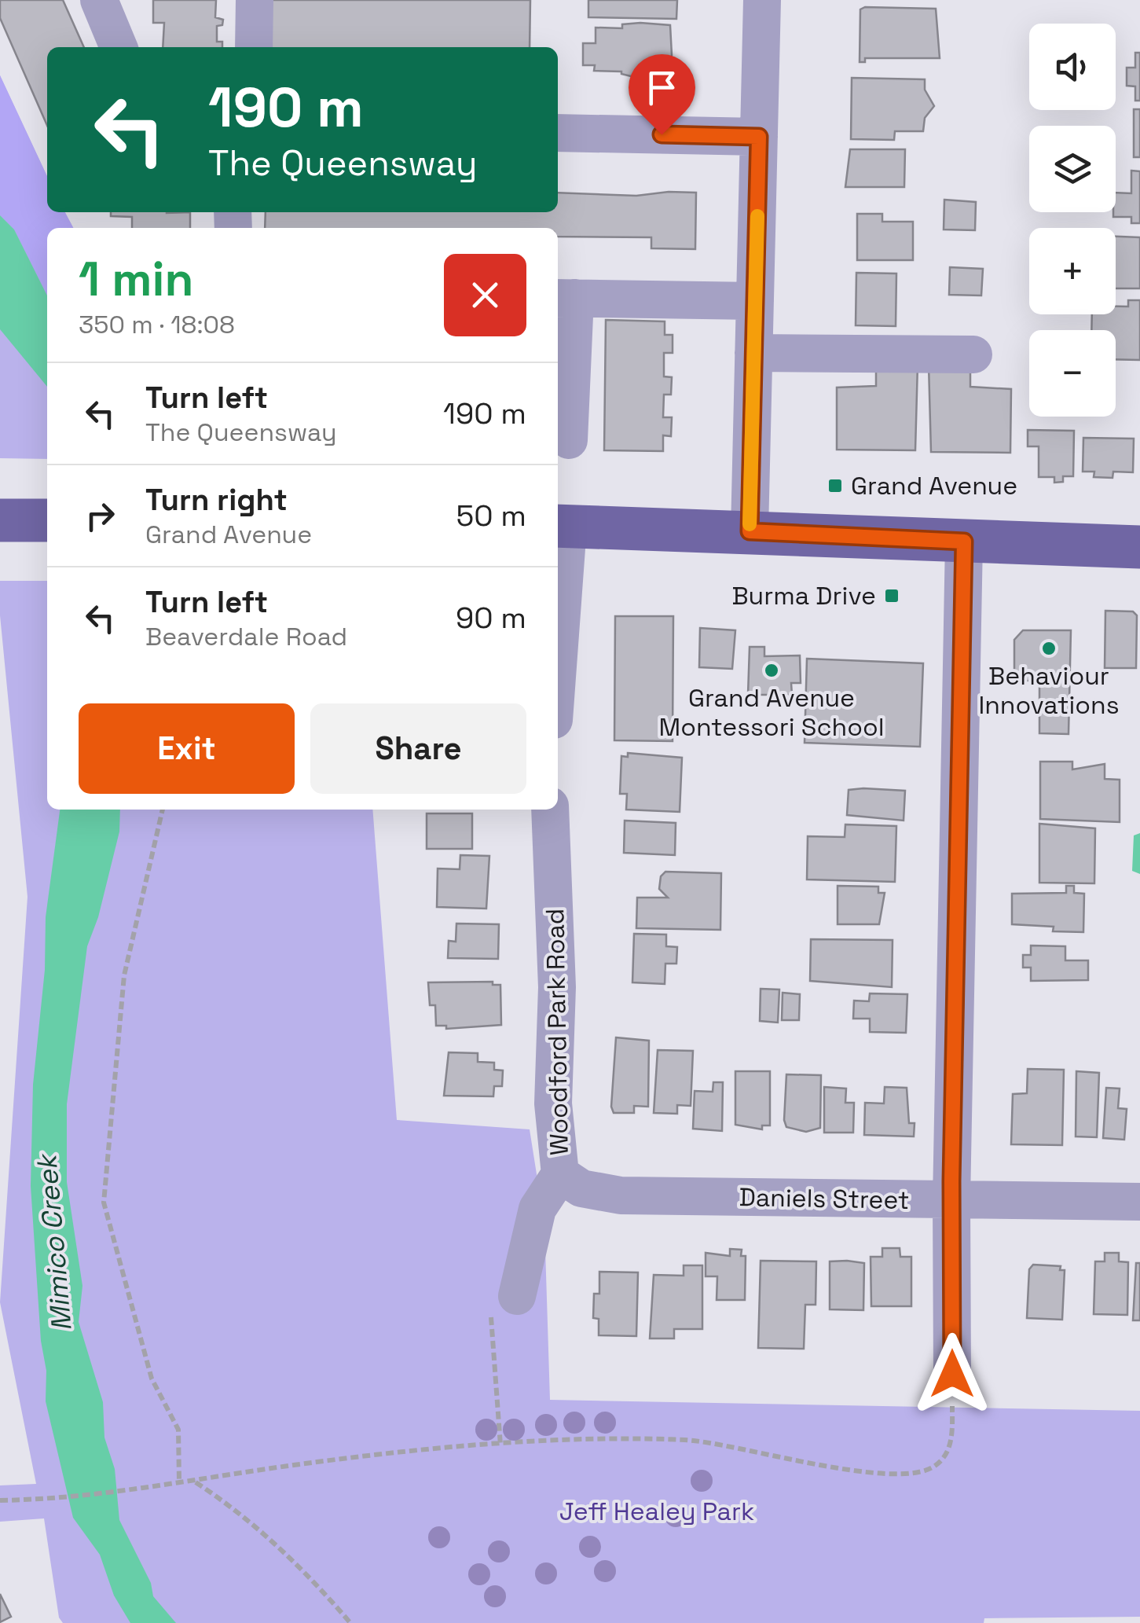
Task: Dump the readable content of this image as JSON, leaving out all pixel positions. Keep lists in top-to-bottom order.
{
  "streets": {
    "street": ["Woodford Park Road", "Daniels Street"]
  },
  "crossings": [
    ["Woodford Park Road", "Daniels Street"]
  ],
  "water": ["Mimico Creek"],
  "parks": ["Jeff Healey Park"],
  "places": {
    "transit": ["Grand Avenue", "Burma Drive"],
    "other": ["Behaviour Innovations", "Grand Avenue Montessori School"]
  },
  "page": {
    "map_buttons": ["+", "−"],
    "turn": ["190 m", "The Queensway"],
    "heading": ["1 min", "350 m · 18:08"],
    "list": [
      {
        "name": "Turn left",
        "note": "The Queensway",
        "value": "190 m"
      },
      {
        "name": "Turn right",
        "note": "Grand Avenue",
        "value": "50 m"
      },
      {
        "name": "Turn left",
        "note": "Beaverdale Road",
        "value": "90 m"
      }
    ],
    "buttons": ["Exit", "Share"]
  }
}
